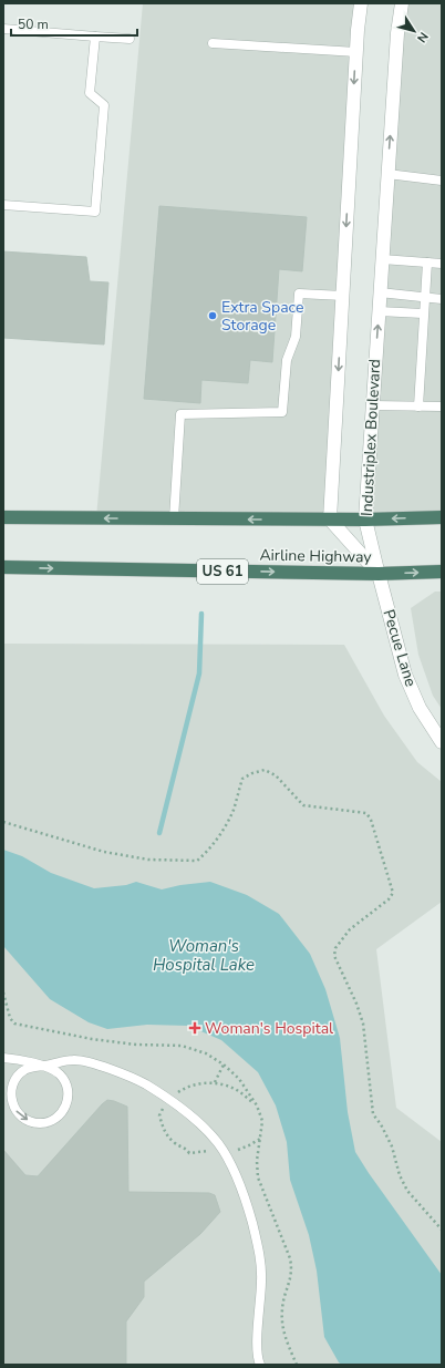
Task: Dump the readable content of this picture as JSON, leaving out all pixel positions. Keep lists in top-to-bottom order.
{
  "streets": {
    "highway": ["Airline Highway", "US 61"],
    "street": ["Industriplex Boulevard", "Pecue Lane"]
  },
  "crossings": [
    ["Industriplex Boulevard", "Airline Highway"],
    ["Industriplex Boulevard", "Pecue Lane"],
    ["Airline Highway", "Pecue Lane"]
  ],
  "water": ["Woman's Hospital Lake"],
  "places": {
    "other": ["Extra Space Storage"],
    "health": ["Woman's Hospital"]
  },
  "scale_bar": "50 m",
  "north": "bottom right"
}
